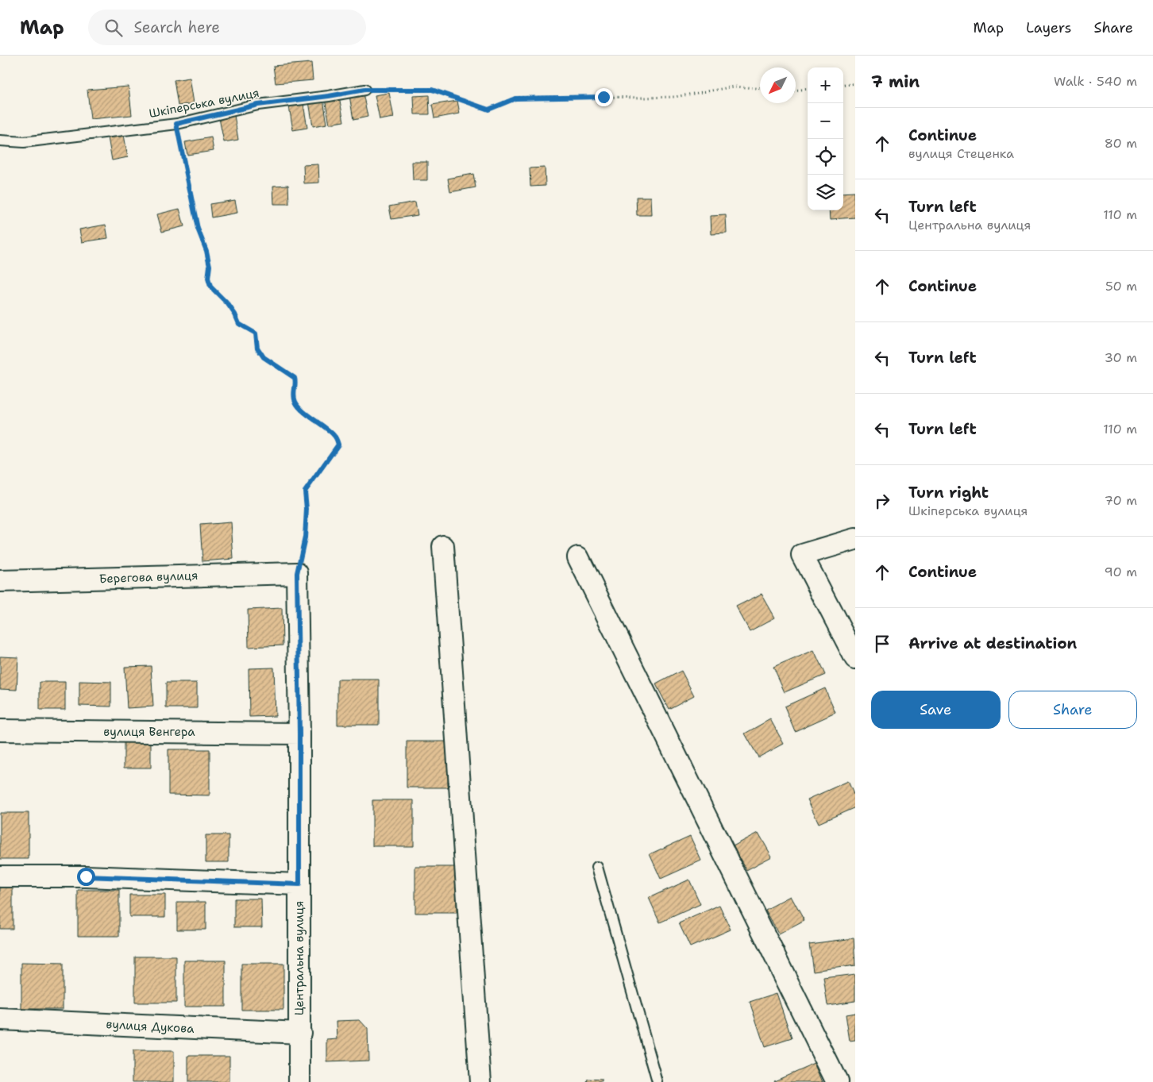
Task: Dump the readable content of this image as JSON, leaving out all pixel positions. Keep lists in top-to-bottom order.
{
  "streets": {
    "street": [
      "Берегова вулиця",
      "вулиця Венгера",
      "Центральна вулиця",
      "вулиця Дукова"
    ],
    "lane": ["Шкіперська вулиця"]
  },
  "crossings": [
    ["Берегова вулиця", "Центральна вулиця"],
    ["вулиця Венгера", "Центральна вулиця"],
    ["Центральна вулиця", "вулиця Дукова"]
  ],
  "north": "bottom left",
  "page": {
    "header": "Map",
    "search": "Search here",
    "nav": ["Map", "Layers", "Share"],
    "heading": ["7 min", "Walk · 540 m"],
    "map_buttons": ["+", "−"],
    "list": [
      ["Continue", "вулиця Стеценка", "80 m"],
      ["Turn left", "Центральна вулиця", "110 m"],
      ["Continue", "50 m"],
      ["Turn left", "30 m"],
      ["Turn left", "110 m"],
      ["Turn right", "Шкіперська вулиця", "70 m"],
      ["Continue", "90 m"],
      "Arrive at destination"
    ],
    "buttons": ["Save", "Share"]
  }
}
